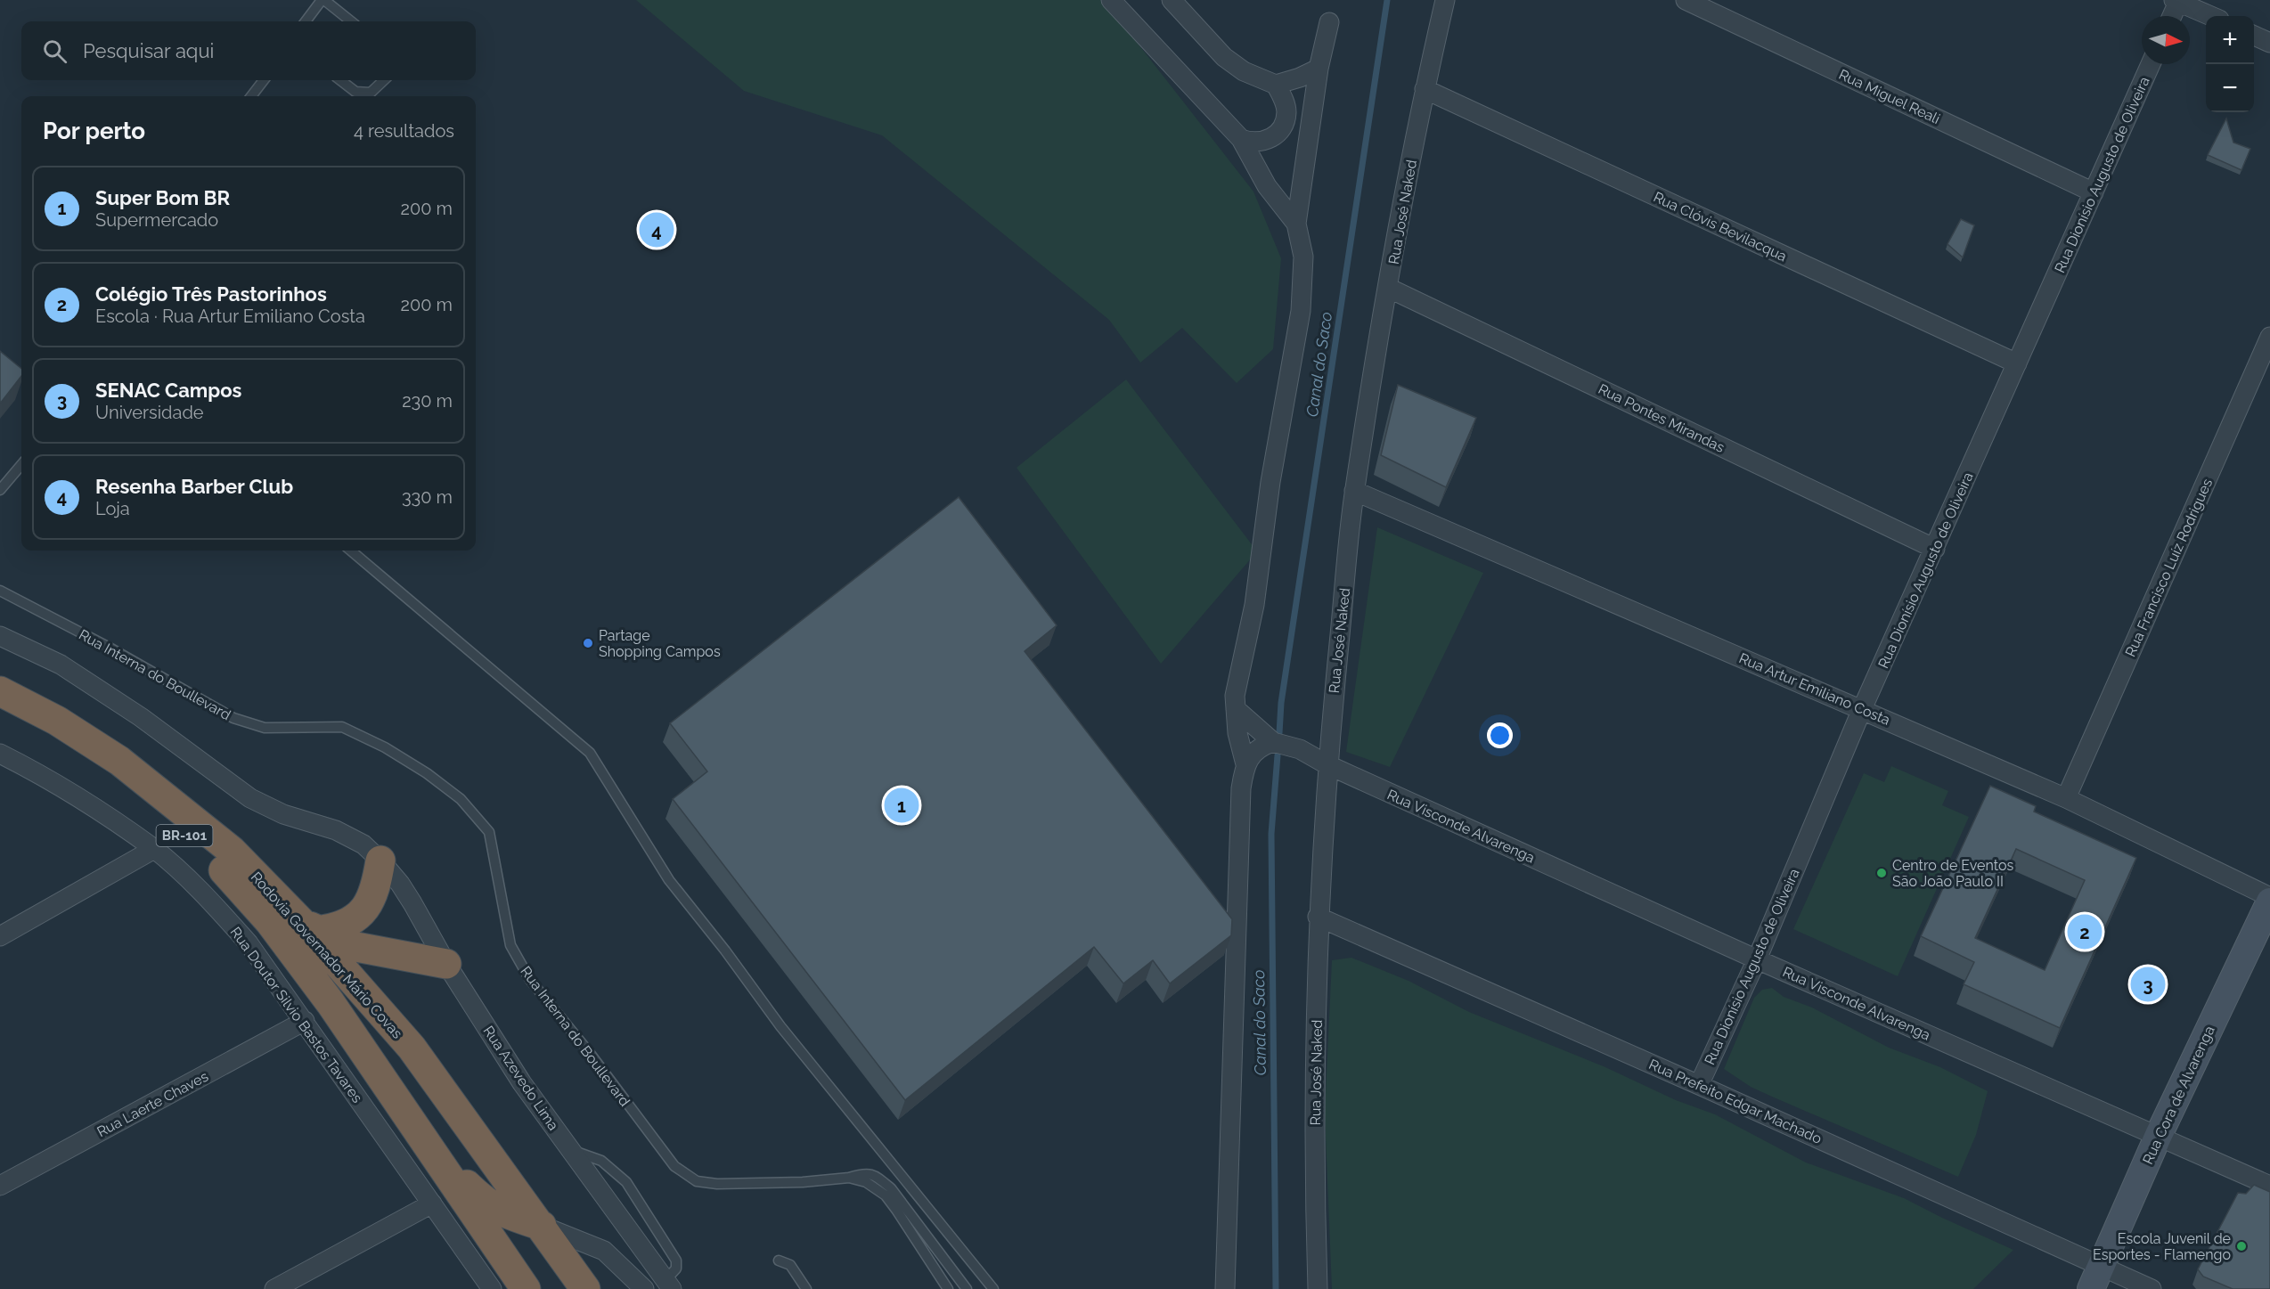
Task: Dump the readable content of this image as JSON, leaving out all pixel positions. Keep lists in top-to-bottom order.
{
  "streets": {
    "highway": ["BR-101", "Rodovia Governador Mário Covas"],
    "main road": ["Rua Cora de Alvarenga"],
    "street": [
      "Rua Miguel Reali",
      "Rua Dionísio Augusto de Oliveira",
      "Rua José Naked",
      "Rua Clóvis Bevilacqua",
      "Rua Pontes Mirandas",
      "Rua Francisco Luíz Rodrigues",
      "Rua Artur Emiliano Costa",
      "Rua Visconde Alvarenga",
      "Rua Doutor Silvio Bastos Tavares",
      "Rua Azevedo Lima",
      "Rua Prefeito Edgar Machado",
      "Rua Laerte Chaves"
    ],
    "lane": ["Rua Interna do Boullevard"]
  },
  "crossings": [
    ["Rua Miguel Reali", "Rua Dionísio Augusto de Oliveira"],
    ["Rua Dionísio Augusto de Oliveira", "Rua Clóvis Bevilacqua"],
    ["Rua Dionísio Augusto de Oliveira", "Rua Pontes Mirandas"],
    ["Rua Dionísio Augusto de Oliveira", "Rua Artur Emiliano Costa"],
    ["Rua Dionísio Augusto de Oliveira", "Rua Visconde Alvarenga"],
    ["Rua Dionísio Augusto de Oliveira", "Rua Prefeito Edgar Machado"],
    ["Rua José Naked", "Rua Clóvis Bevilacqua"],
    ["Rua José Naked", "Rua Pontes Mirandas"],
    ["Rua José Naked", "Rua Artur Emiliano Costa"],
    ["Rua José Naked", "Rua Visconde Alvarenga"],
    ["Rua José Naked", "Rua Prefeito Edgar Machado"],
    ["Rua Francisco Luíz Rodrigues", "Rua Artur Emiliano Costa"],
    ["Rua Visconde Alvarenga", "Rua Cora de Alvarenga"],
    ["Rua Doutor Silvio Bastos Tavares", "Rua Laerte Chaves"],
    ["Rua Cora de Alvarenga", "Rua Prefeito Edgar Machado"]
  ],
  "water": ["Canal do Saco"],
  "places": ["Partage Shopping Campos", "Centro de Eventos São João Paulo II", "Escola Juvenil de Esportes - Flamengo"],
  "north": "right",
  "page": {
    "map_buttons": ["+", "−"],
    "search": "Pesquisar aqui",
    "heading": ["Por perto", "4 resultados"],
    "list": [
      {
        "mark": "1",
        "name": "Super Bom BR",
        "note": "Supermercado",
        "value": "200 m"
      },
      {
        "mark": "2",
        "name": "Colégio Três Pastorinhos",
        "note": "Escola · Rua Artur Emiliano Costa",
        "value": "200 m"
      },
      {
        "mark": "3",
        "name": "SENAC Campos",
        "note": "Universidade",
        "value": "230 m"
      },
      {
        "mark": "4",
        "name": "Resenha Barber Club",
        "note": "Loja",
        "value": "330 m"
      }
    ],
    "pins": [
      "4",
      "1",
      "2",
      "3"
    ]
  }
}
